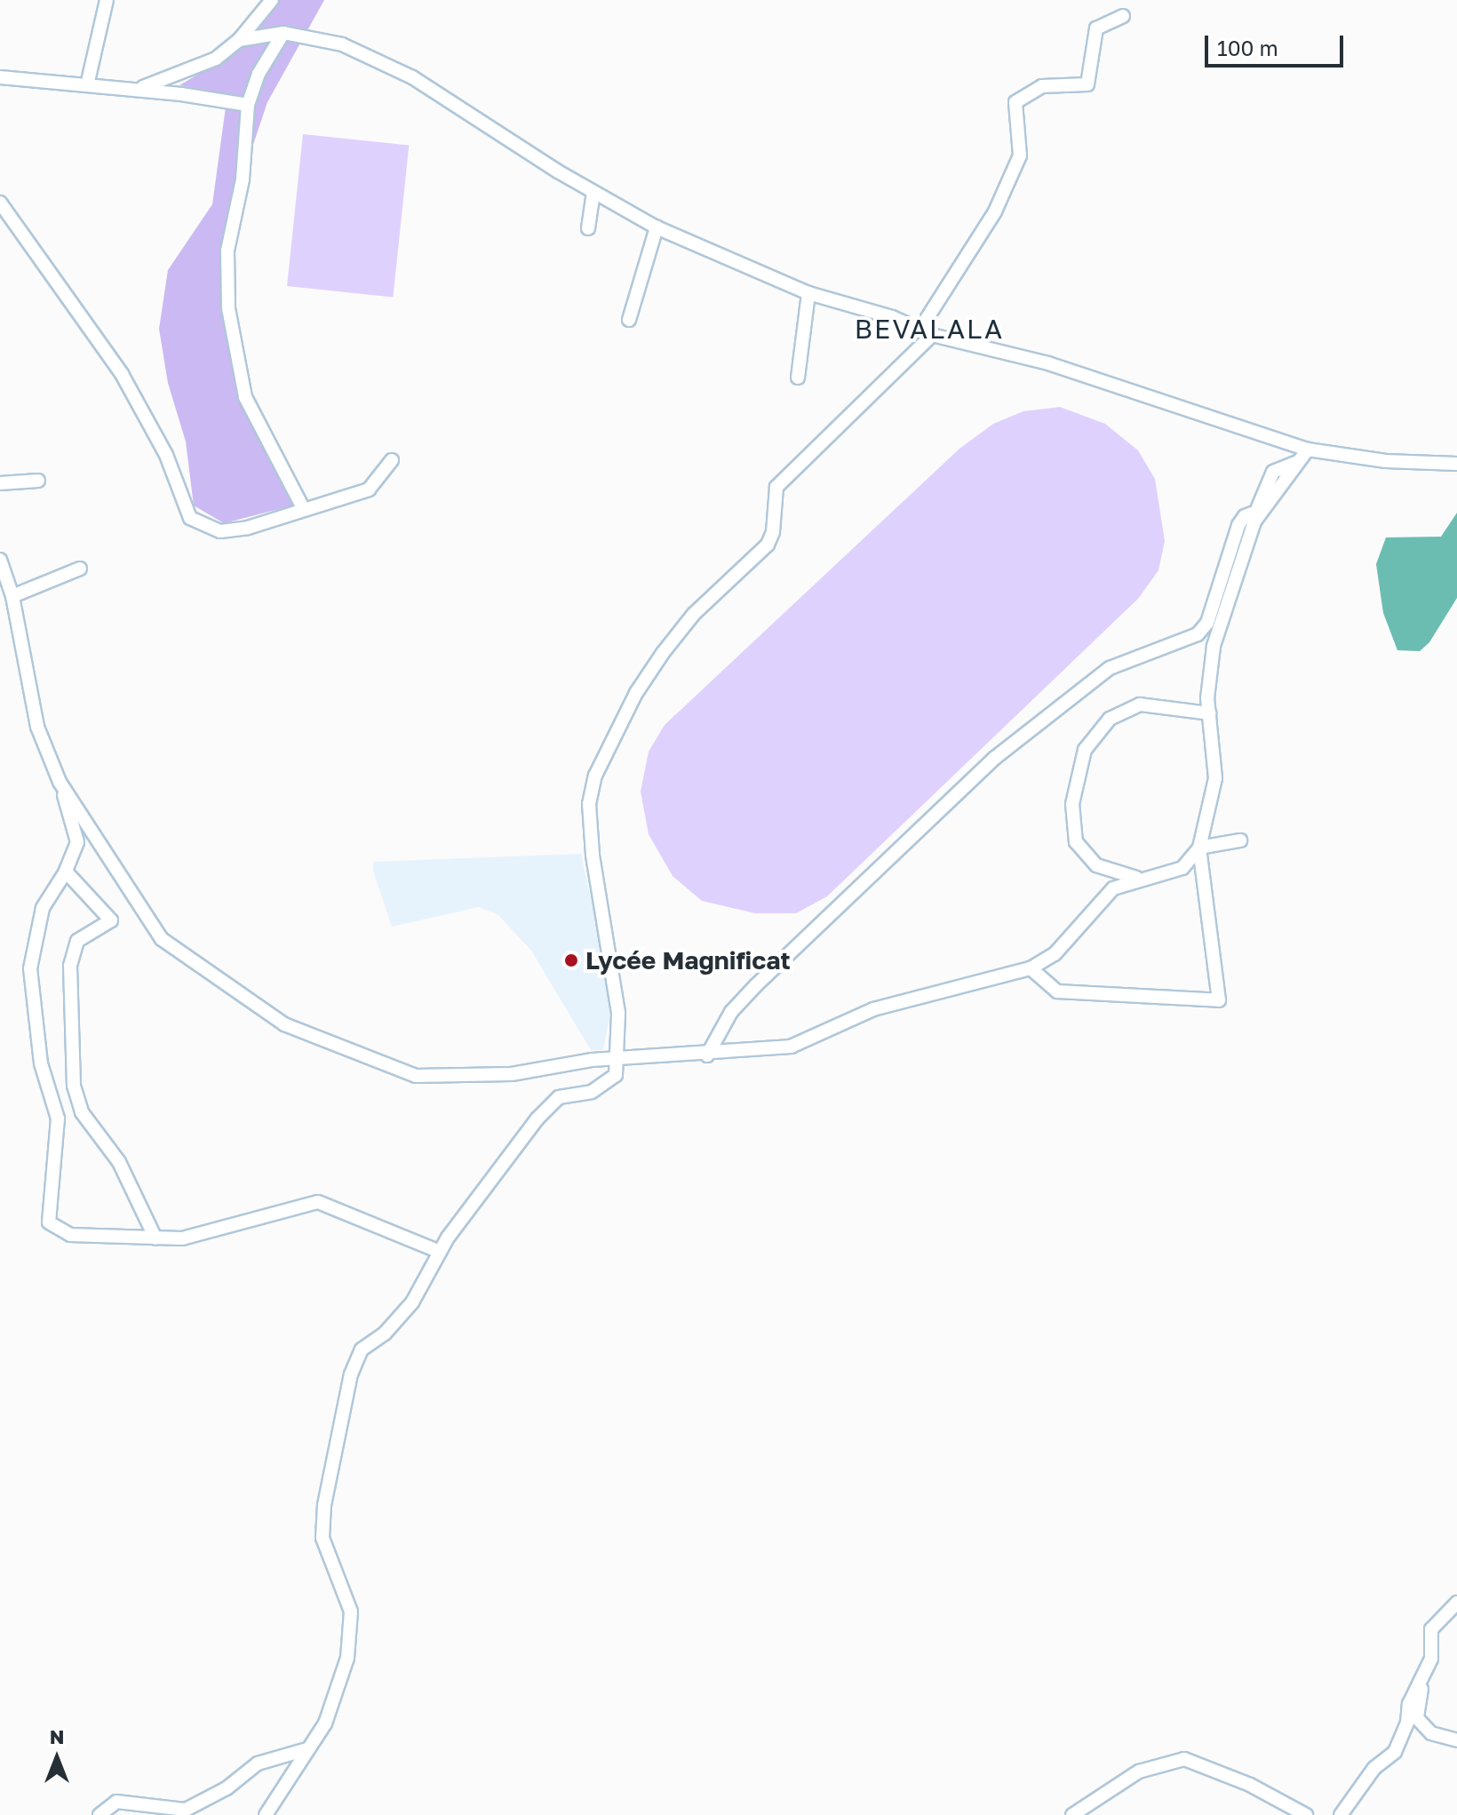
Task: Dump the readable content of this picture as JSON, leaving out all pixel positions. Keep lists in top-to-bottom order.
{
  "districts": ["BEVALALA"],
  "places": ["Lycée Magnificat"],
  "scale_bar": "100 m",
  "north": "top"
}
